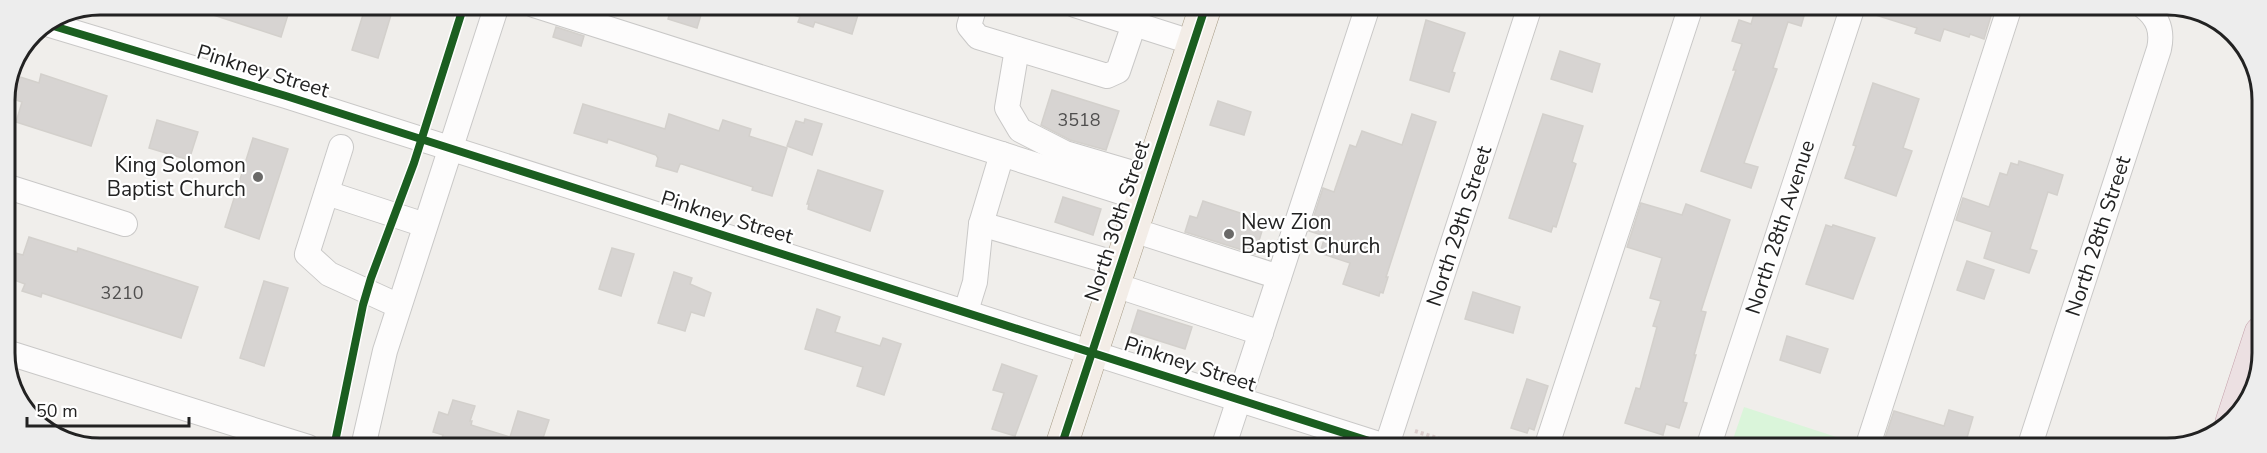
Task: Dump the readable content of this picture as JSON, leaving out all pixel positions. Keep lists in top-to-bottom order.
{
  "streets": {
    "main road": ["North 30th Street"],
    "street": [
      "Pinkney Street",
      "North 29th Street",
      "North 28th Avenue",
      "North 28th Street"
    ]
  },
  "crossings": [
    ["Pinkney Street", "North 30th Street"]
  ],
  "places": ["King Solomon Baptist Church", "New Zion Baptist Church"],
  "house_numbers": ["3518", "3210"],
  "scale_bar": "50 m"
}
